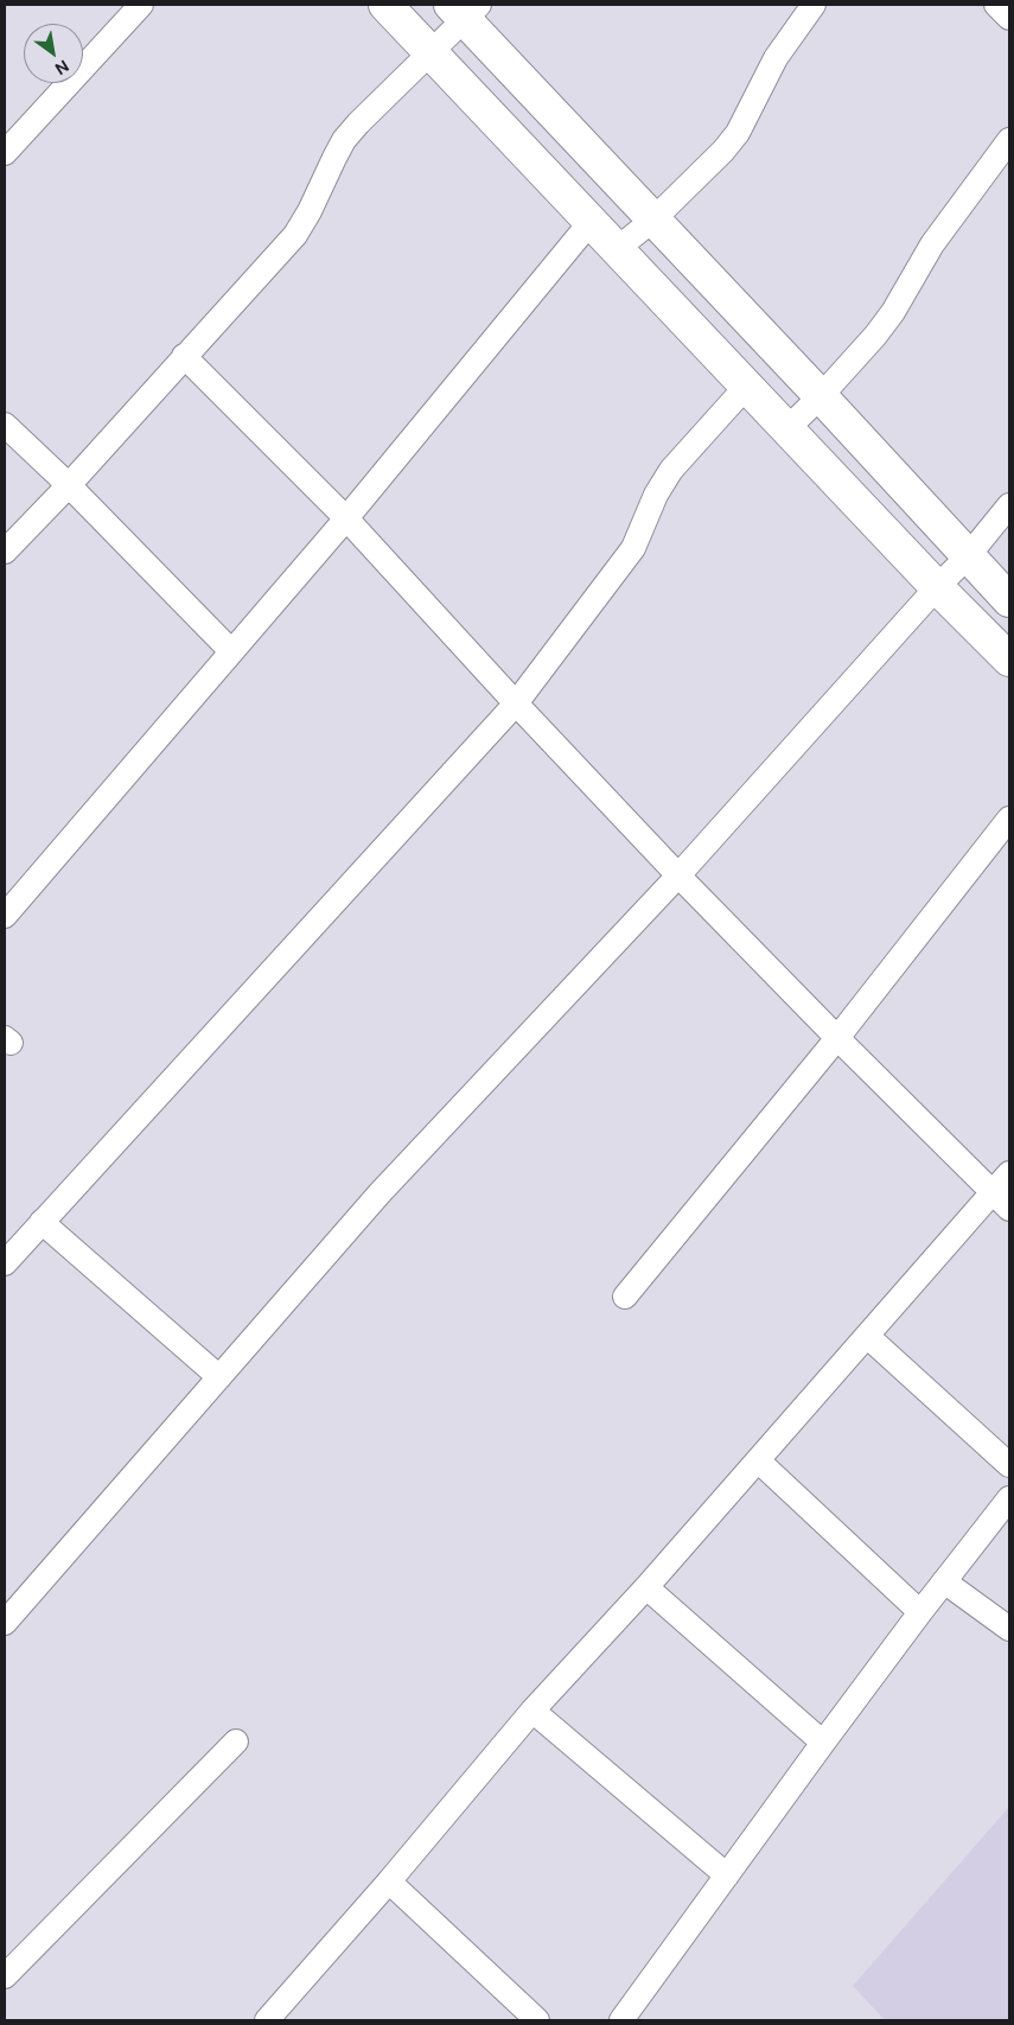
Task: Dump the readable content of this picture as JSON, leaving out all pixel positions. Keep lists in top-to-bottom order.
{
  "north": "bottom right"
}
